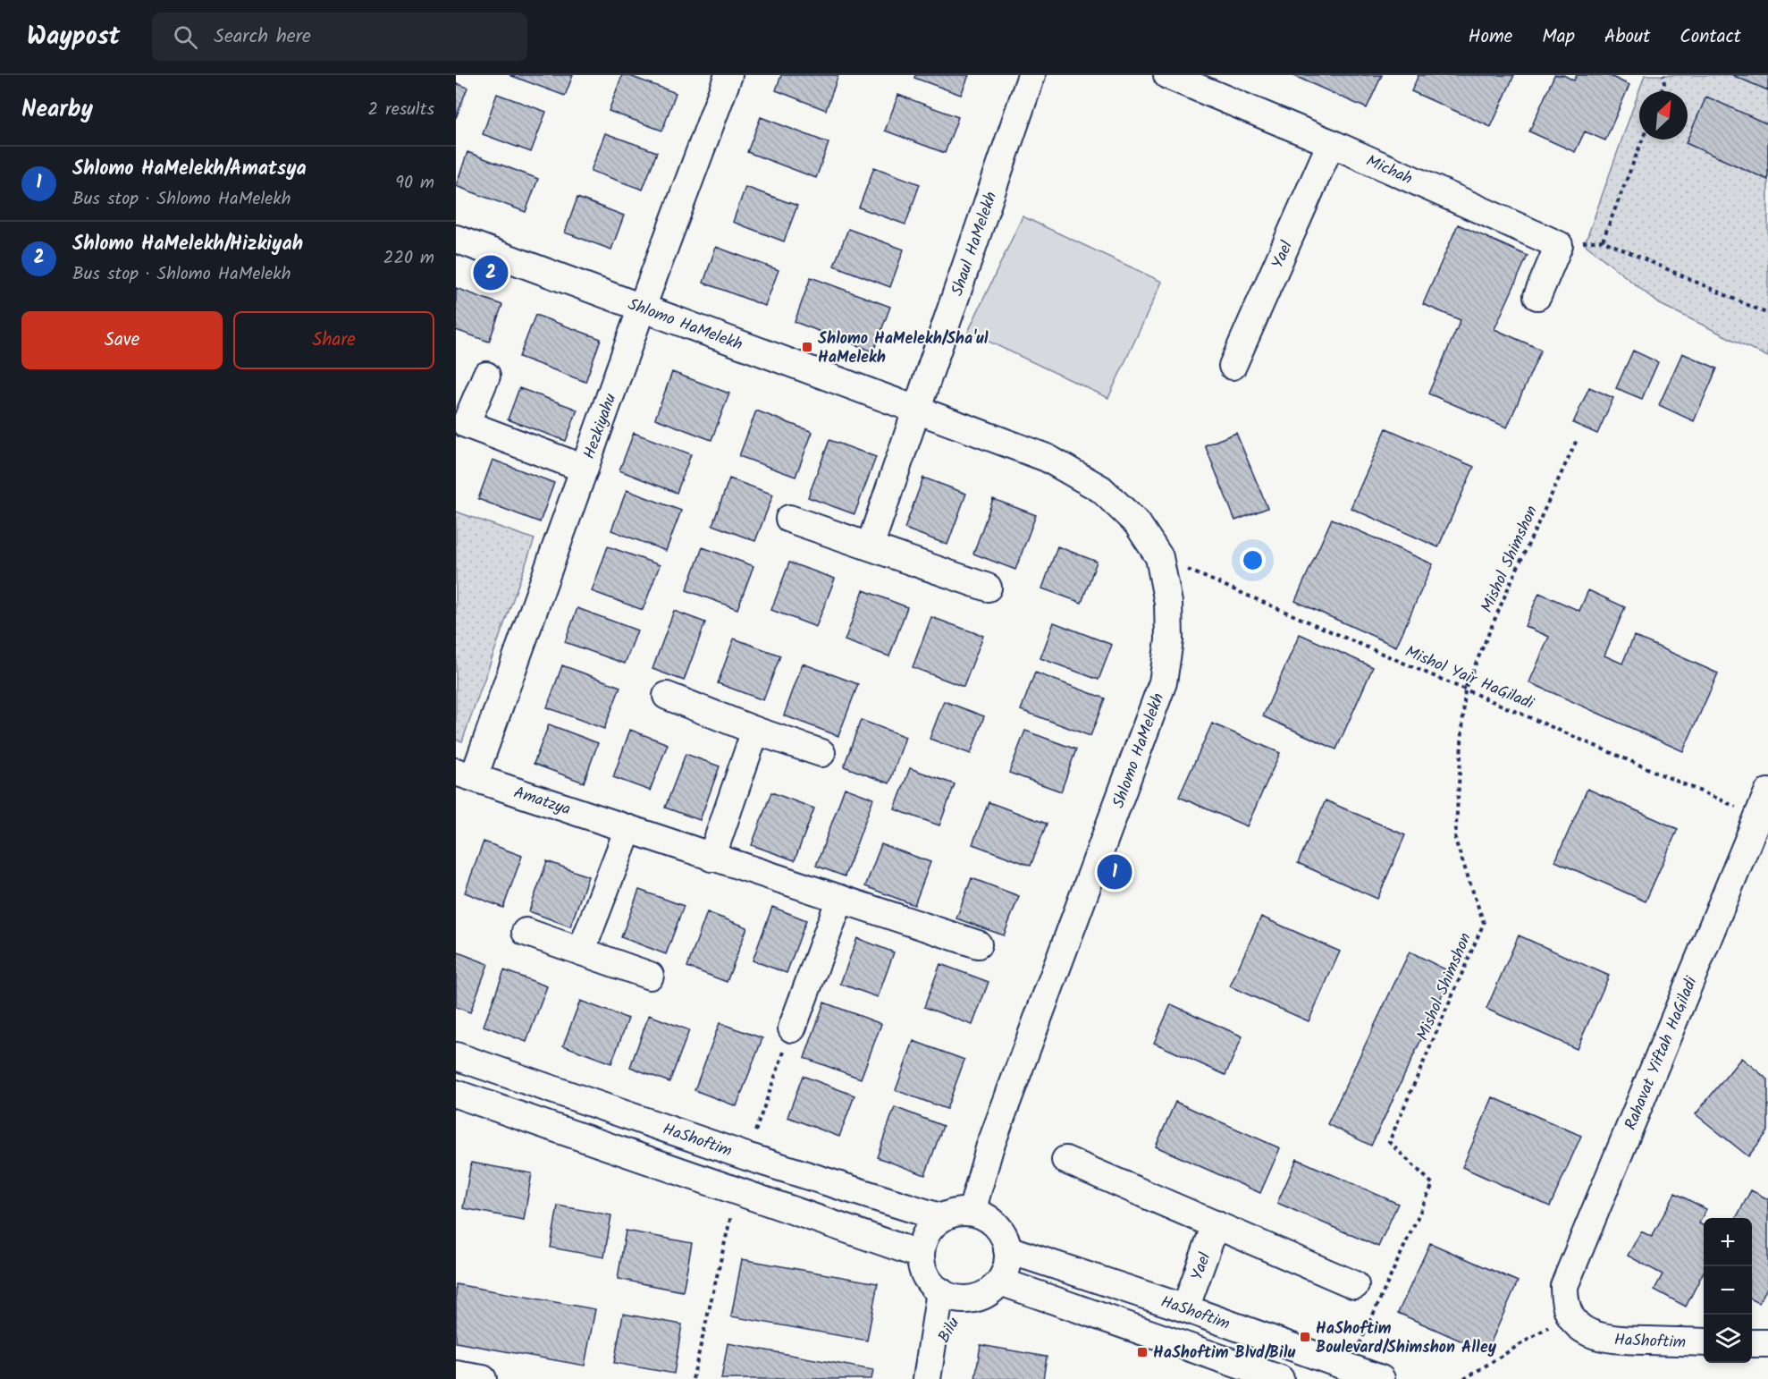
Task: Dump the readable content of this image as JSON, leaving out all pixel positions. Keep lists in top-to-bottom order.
{
  "streets": {
    "street": [
      "Michah",
      "Shaul HaMelekh",
      "Yael",
      "Shlomo HaMelekh",
      "Hezkiyahu",
      "Amatzya",
      "Rahavat Yiftah HaGiladi",
      "HaShoftim",
      "Bilu"
    ],
    "path": ["Mishol Shimshon", "Mishol Yair HaGiladi"]
  },
  "crossings": [
    ["Michah", "Yael"],
    ["Shaul HaMelekh", "Shlomo HaMelekh"],
    ["Yael", "HaShoftim"],
    ["Shlomo HaMelekh", "Hezkiyahu"],
    ["Shlomo HaMelekh", "Mishol Yair HaGiladi"],
    ["Shlomo HaMelekh", "HaShoftim"],
    ["Shlomo HaMelekh", "Bilu"],
    ["Hezkiyahu", "Amatzya"],
    ["Mishol Shimshon", "Mishol Yair HaGiladi"],
    ["Mishol Shimshon", "HaShoftim"],
    ["Mishol Yair HaGiladi", "Rahavat Yiftah HaGiladi"],
    ["Rahavat Yiftah HaGiladi", "HaShoftim"],
    ["HaShoftim", "Bilu"]
  ],
  "places": {
    "transit": ["Shlomo HaMelekh/Sha'ul HaMelekh", "HaShoftim Boulevard/Shimshon Alley", "HaShoftim Blvd/Bilu"]
  },
  "north": "top right",
  "page": {
    "header": "Waypost",
    "search": "Search here",
    "nav": [
      "Home",
      "Map",
      "About",
      "Contact"
    ],
    "heading": ["Nearby", "2 results"],
    "list": [
      {
        "mark": "1",
        "name": "Shlomo HaMelekh/Amatsya",
        "note": "Bus stop · Shlomo HaMelekh",
        "value": "90 m"
      },
      {
        "mark": "2",
        "name": "Shlomo HaMelekh/Hizkiyah",
        "note": "Bus stop · Shlomo HaMelekh",
        "value": "220 m"
      }
    ],
    "pins": ["2", "1"],
    "buttons": ["Save", "Share"],
    "map_buttons": ["+", "−"]
  }
}
